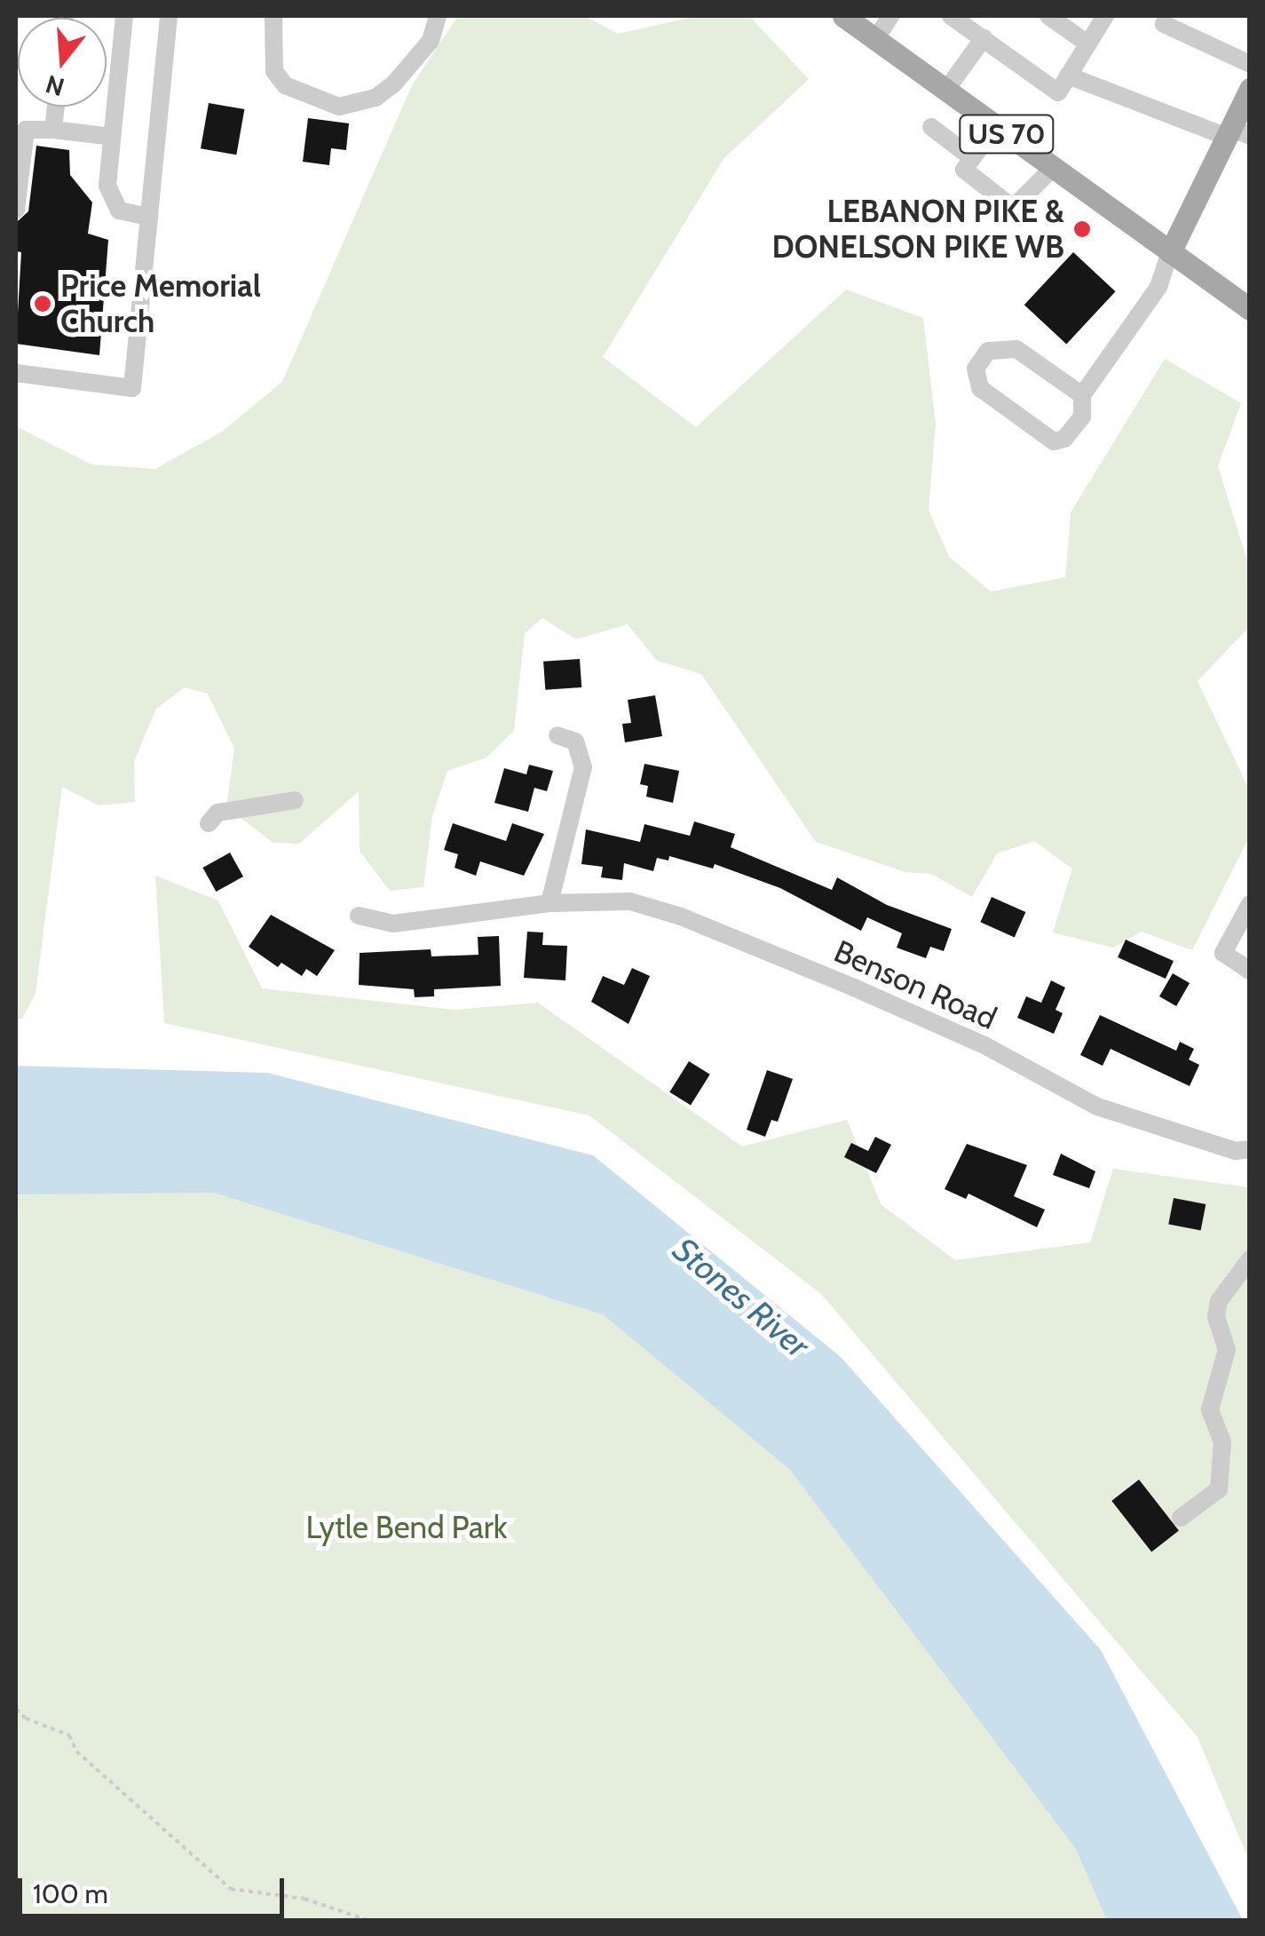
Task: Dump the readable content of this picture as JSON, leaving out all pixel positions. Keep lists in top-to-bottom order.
{
  "streets": {
    "main road": ["US 70"],
    "street": ["Benson Road"]
  },
  "water": ["Stones River"],
  "parks": ["Lytle Bend Park"],
  "places": ["LEBANON PIKE & DONELSON PIKE WB", "Price Memorial Church"],
  "scale_bar": "100 m",
  "north": "bottom"
}
